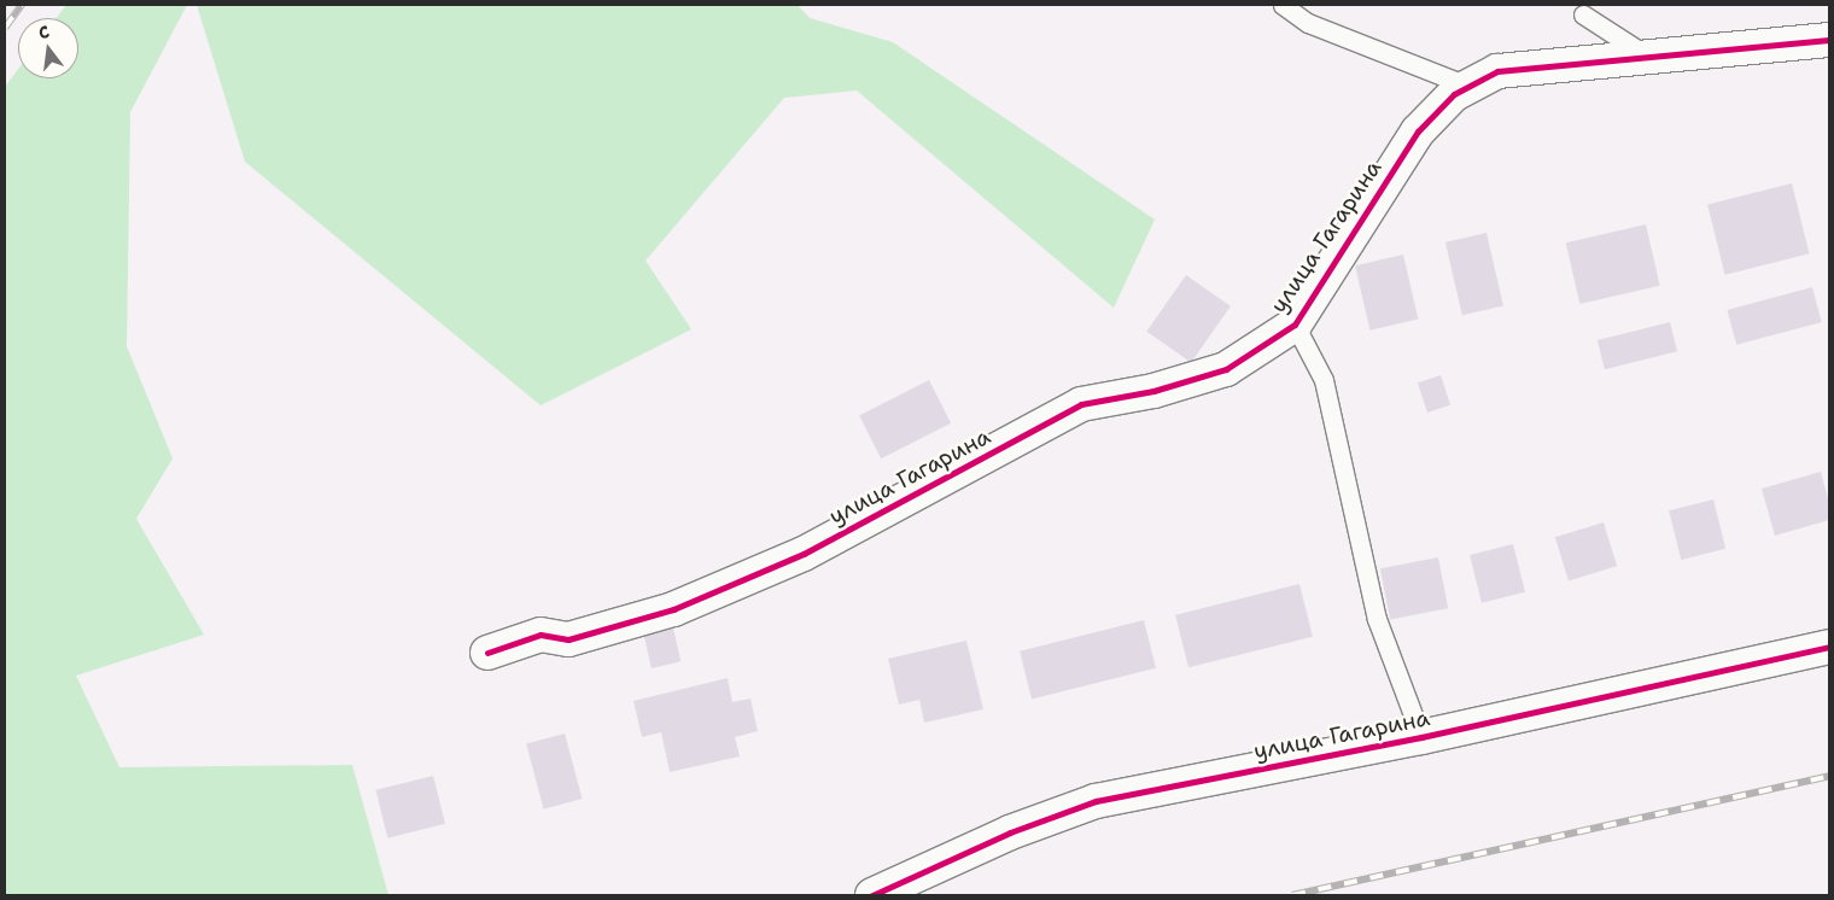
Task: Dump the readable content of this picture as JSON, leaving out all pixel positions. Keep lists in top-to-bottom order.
{
  "streets": {
    "street": ["улица Гагарина"]
  },
  "north": "top"
}
